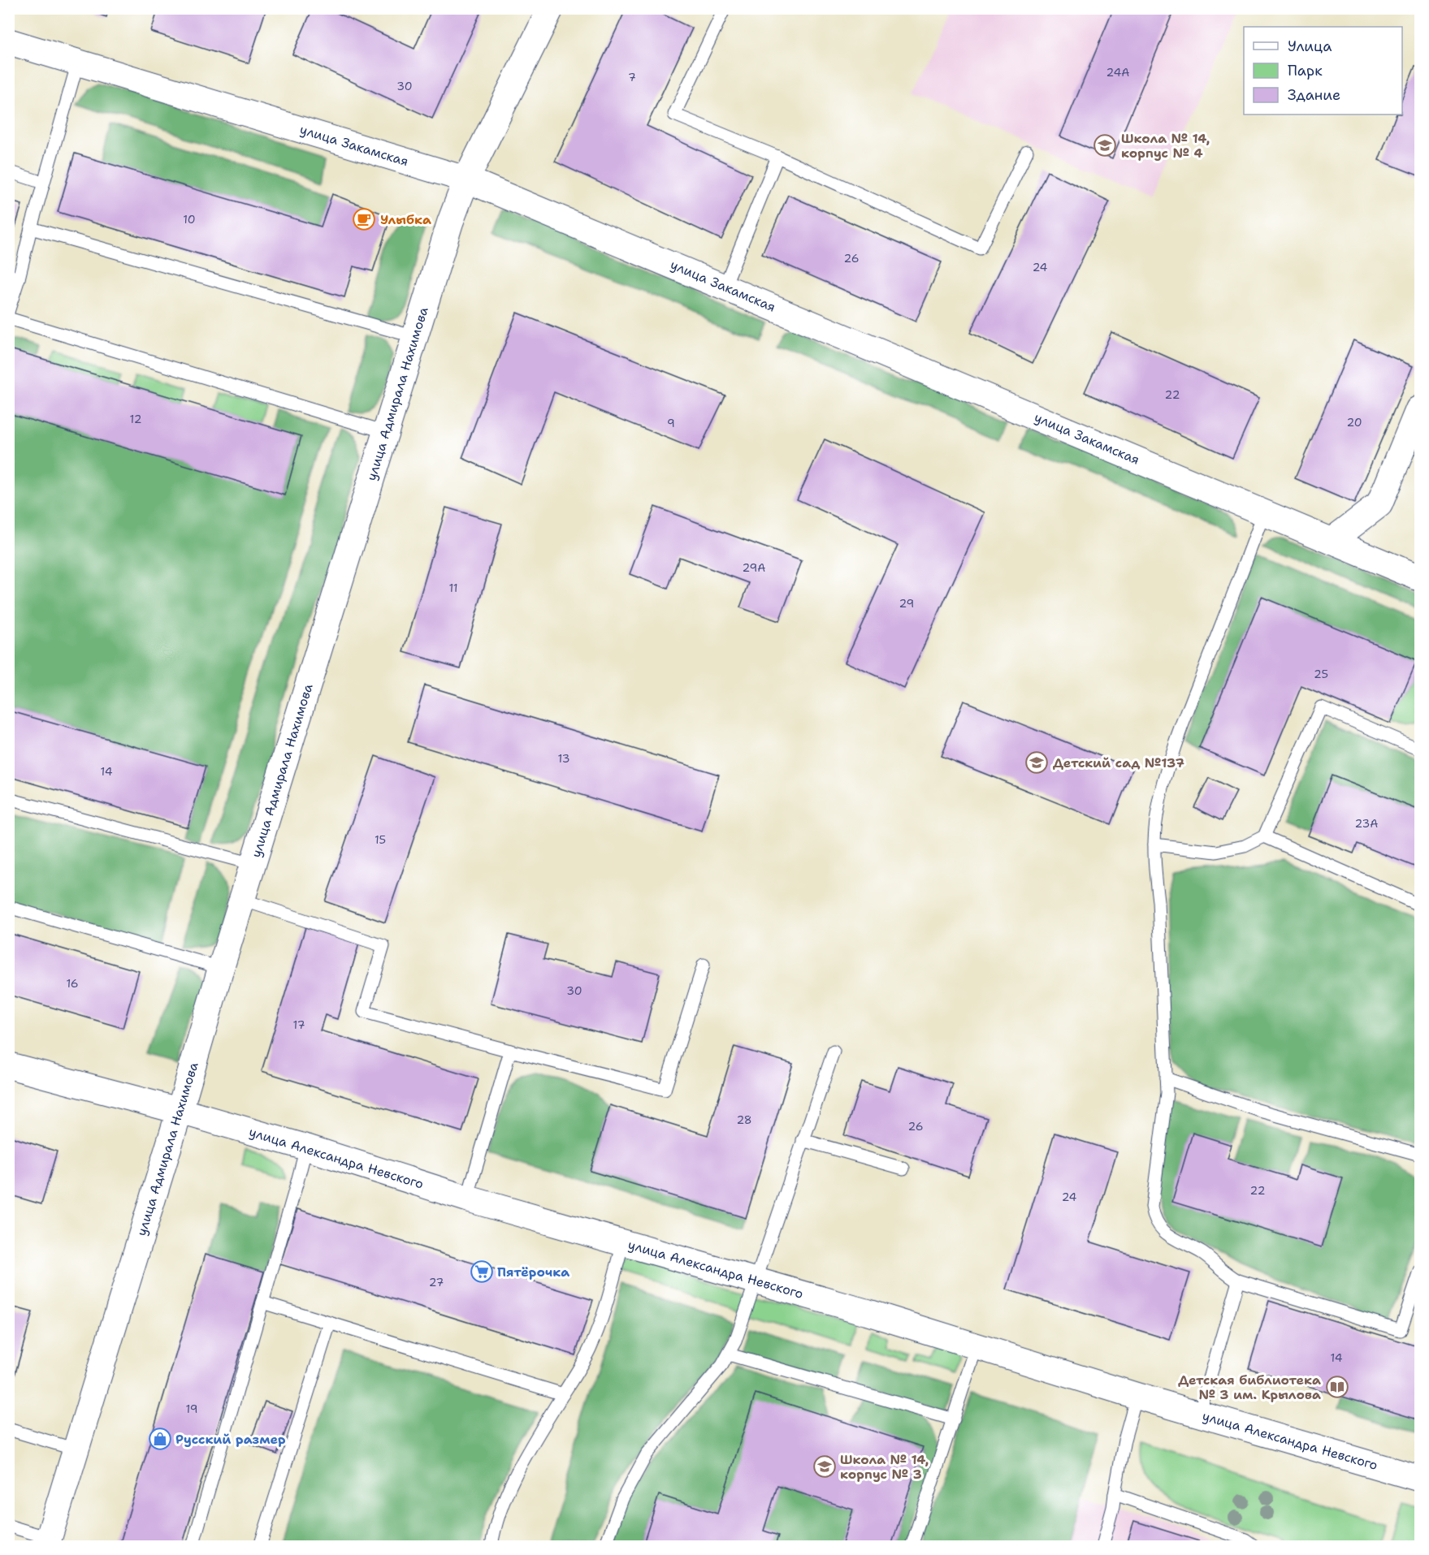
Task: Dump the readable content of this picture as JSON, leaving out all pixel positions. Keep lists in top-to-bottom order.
{
  "streets": {
    "street": ["улица Закамская", "улица Адмирала Нахимова", "улица Александра Невского"]
  },
  "crossings": [
    ["улица Закамская", "улица Адмирала Нахимова"],
    ["улица Адмирала Нахимова", "улица Александра Невского"]
  ],
  "places": {
    "school or university": ["Школа № 14, корпус № 4", "Детский сад №137", "Школа № 14, корпус № 3"],
    "cafe": ["Улыбка"],
    "supermarket": ["Пятёрочка"],
    "library": ["Детская библиотека № 3 им. Крылова"],
    "shop": ["Русский размер"]
  },
  "house_numbers": [
    "24А",
    "7",
    "30",
    "10",
    "26",
    "24",
    "22",
    "12",
    "20",
    "9",
    "29А",
    "11",
    "29",
    "25",
    "13",
    "14",
    "23А",
    "15",
    "16",
    "30",
    "17",
    "28",
    "26",
    "22",
    "24",
    "27",
    "14",
    "19"
  ],
  "legend": ["Улица", "Парк", "Здание"]
}
